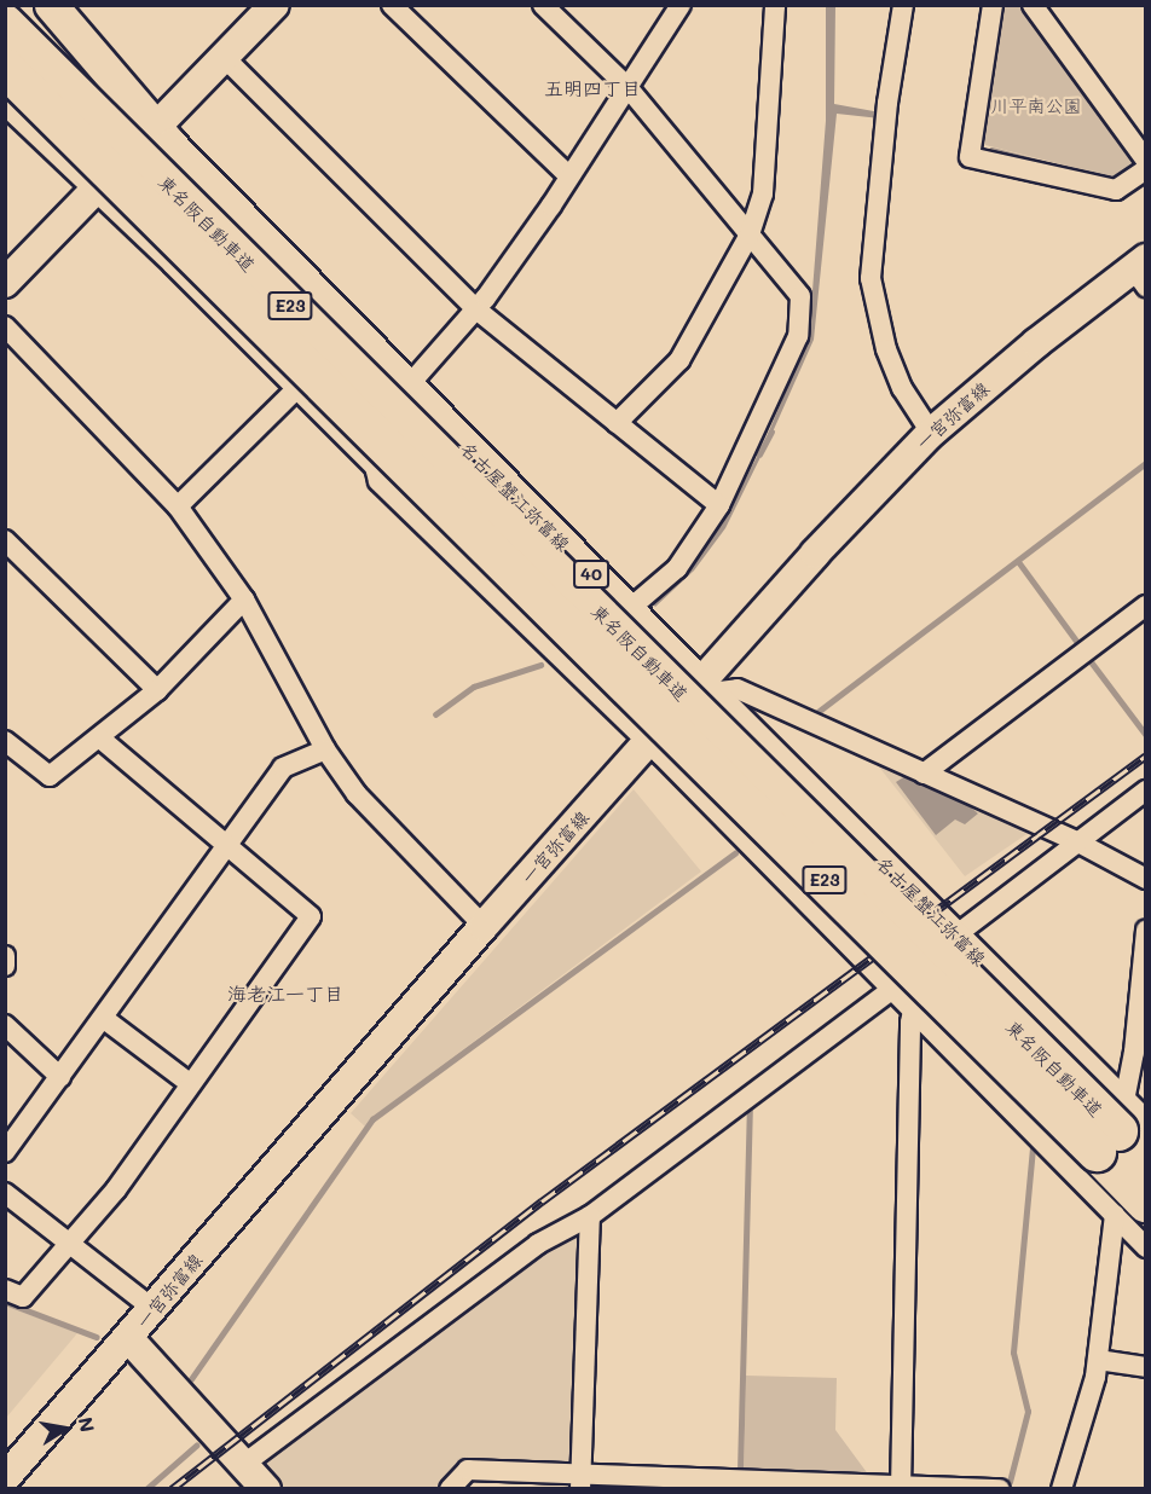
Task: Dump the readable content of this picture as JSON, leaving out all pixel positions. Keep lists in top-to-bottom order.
{
  "streets": {
    "highway": ["東名阪自動車道", "E23"],
    "main road": ["一宮弥富線", "名古屋蟹江弥富線", "40"]
  },
  "crossings": [
    ["一宮弥富線", "名古屋蟹江弥富線"]
  ],
  "districts": ["五明四丁目", "海老江一丁目"],
  "parks": ["川平南公園"],
  "north": "right"
}
